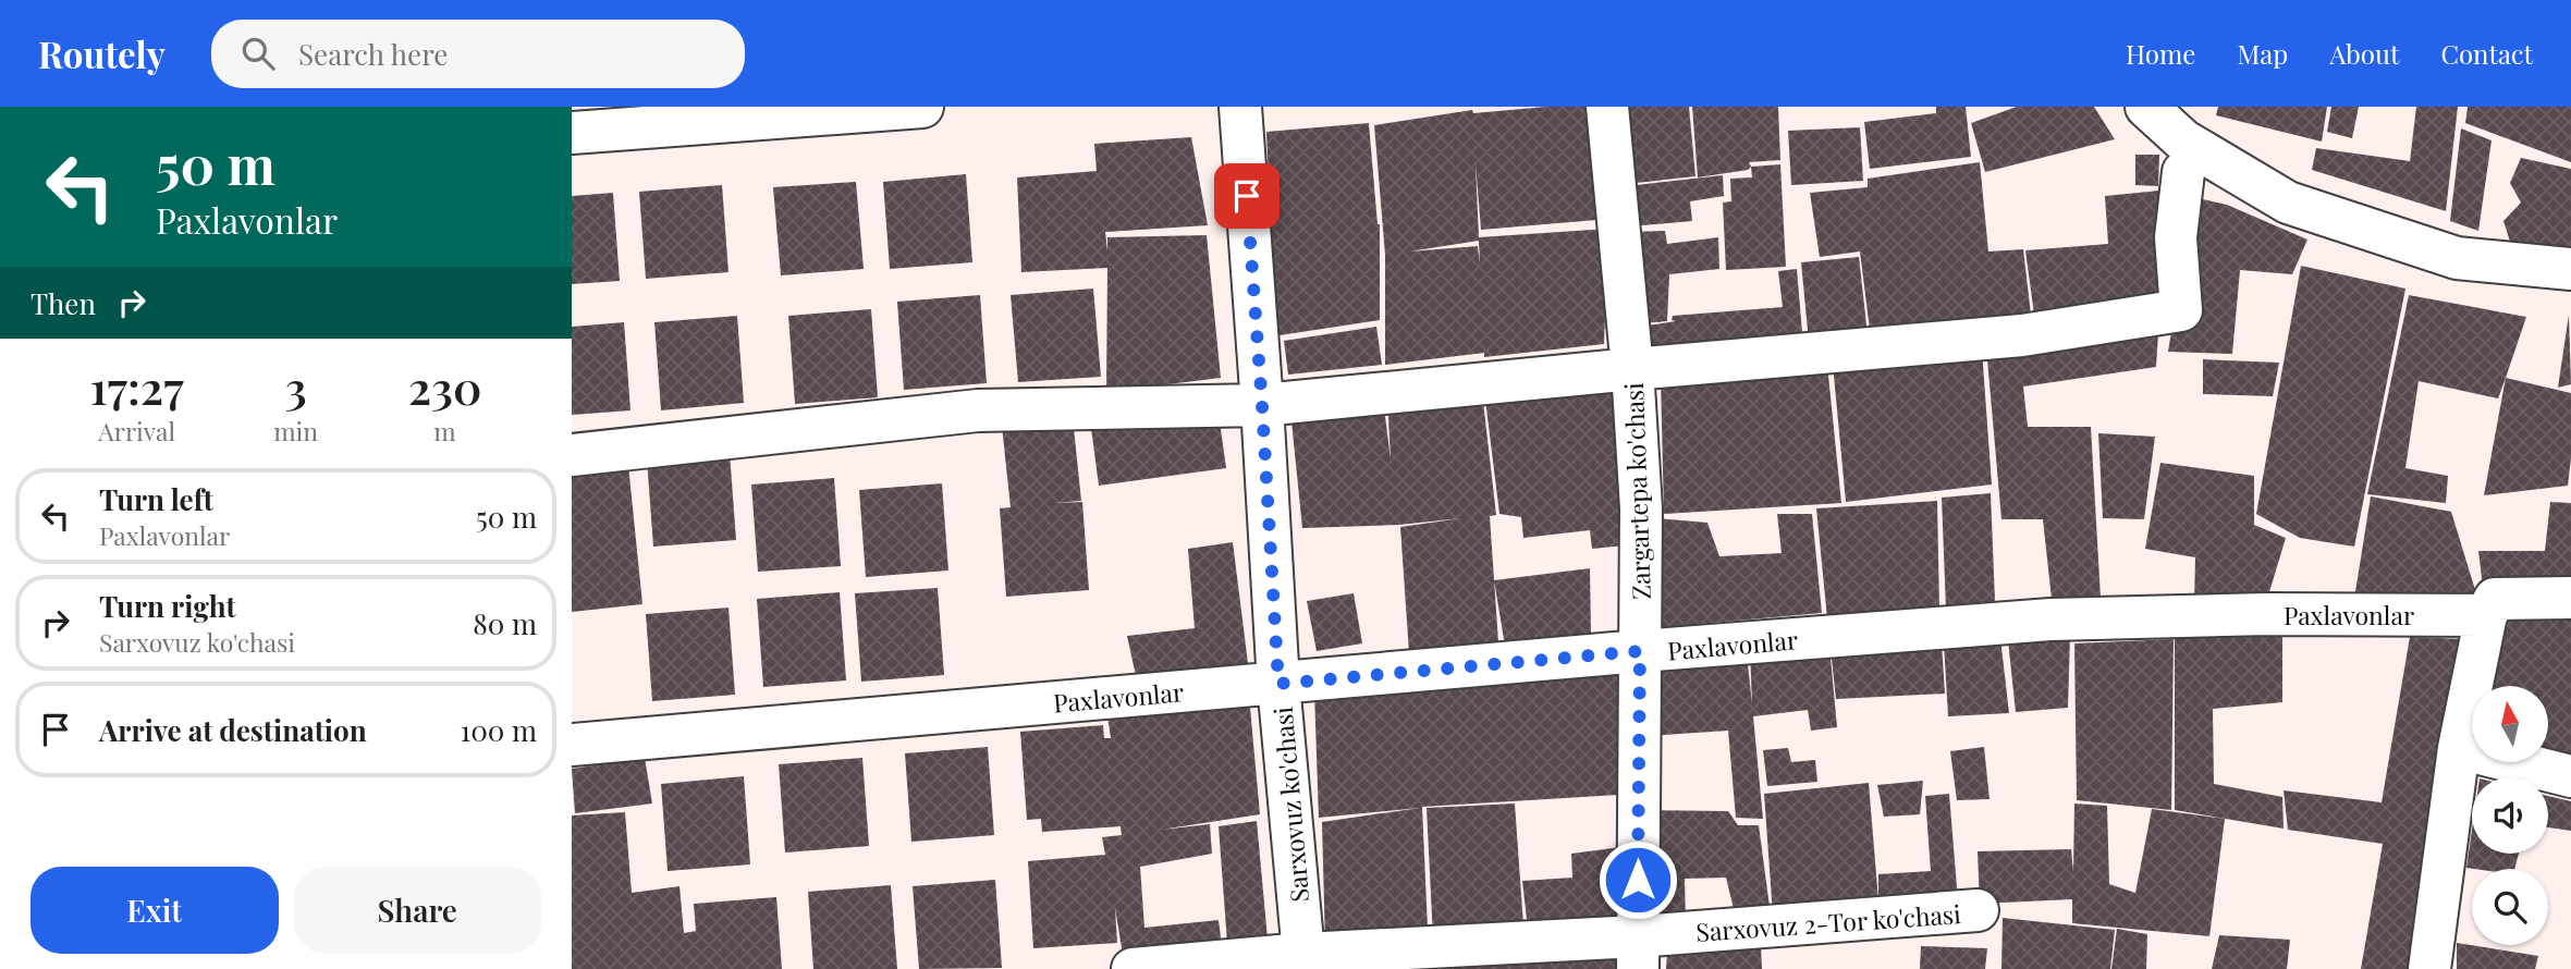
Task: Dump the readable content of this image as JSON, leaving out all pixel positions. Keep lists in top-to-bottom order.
{
  "streets": {
    "street": [
      "Zargartepa ko'chasi",
      "Paxlavonlar",
      "Sarxovuz ko'chasi",
      "Sarxovuz 2-Tor ko'chasi"
    ]
  },
  "crossings": [
    ["Zargartepa ko'chasi", "Paxlavonlar"],
    ["Zargartepa ko'chasi", "Sarxovuz 2-Tor ko'chasi"],
    ["Paxlavonlar", "Sarxovuz ko'chasi"],
    ["Sarxovuz ko'chasi", "Sarxovuz 2-Tor ko'chasi"]
  ],
  "north": "top",
  "page": {
    "header": "Routely",
    "search": "Search here",
    "nav": [
      "Home",
      "Map",
      "About",
      "Contact"
    ],
    "turn": ["50 m", "Paxlavonlar"],
    "then": "Then",
    "eta": [
      "17:27",
      "Arrival",
      "3",
      "min",
      "230",
      "m"
    ],
    "list": [
      {
        "name": "Turn left",
        "note": "Paxlavonlar",
        "value": "50 m"
      },
      {
        "name": "Turn right",
        "note": "Sarxovuz ko'chasi",
        "value": "80 m"
      },
      {
        "name": "Arrive at destination",
        "value": "100 m"
      }
    ],
    "buttons": ["Exit", "Share"]
  }
}
